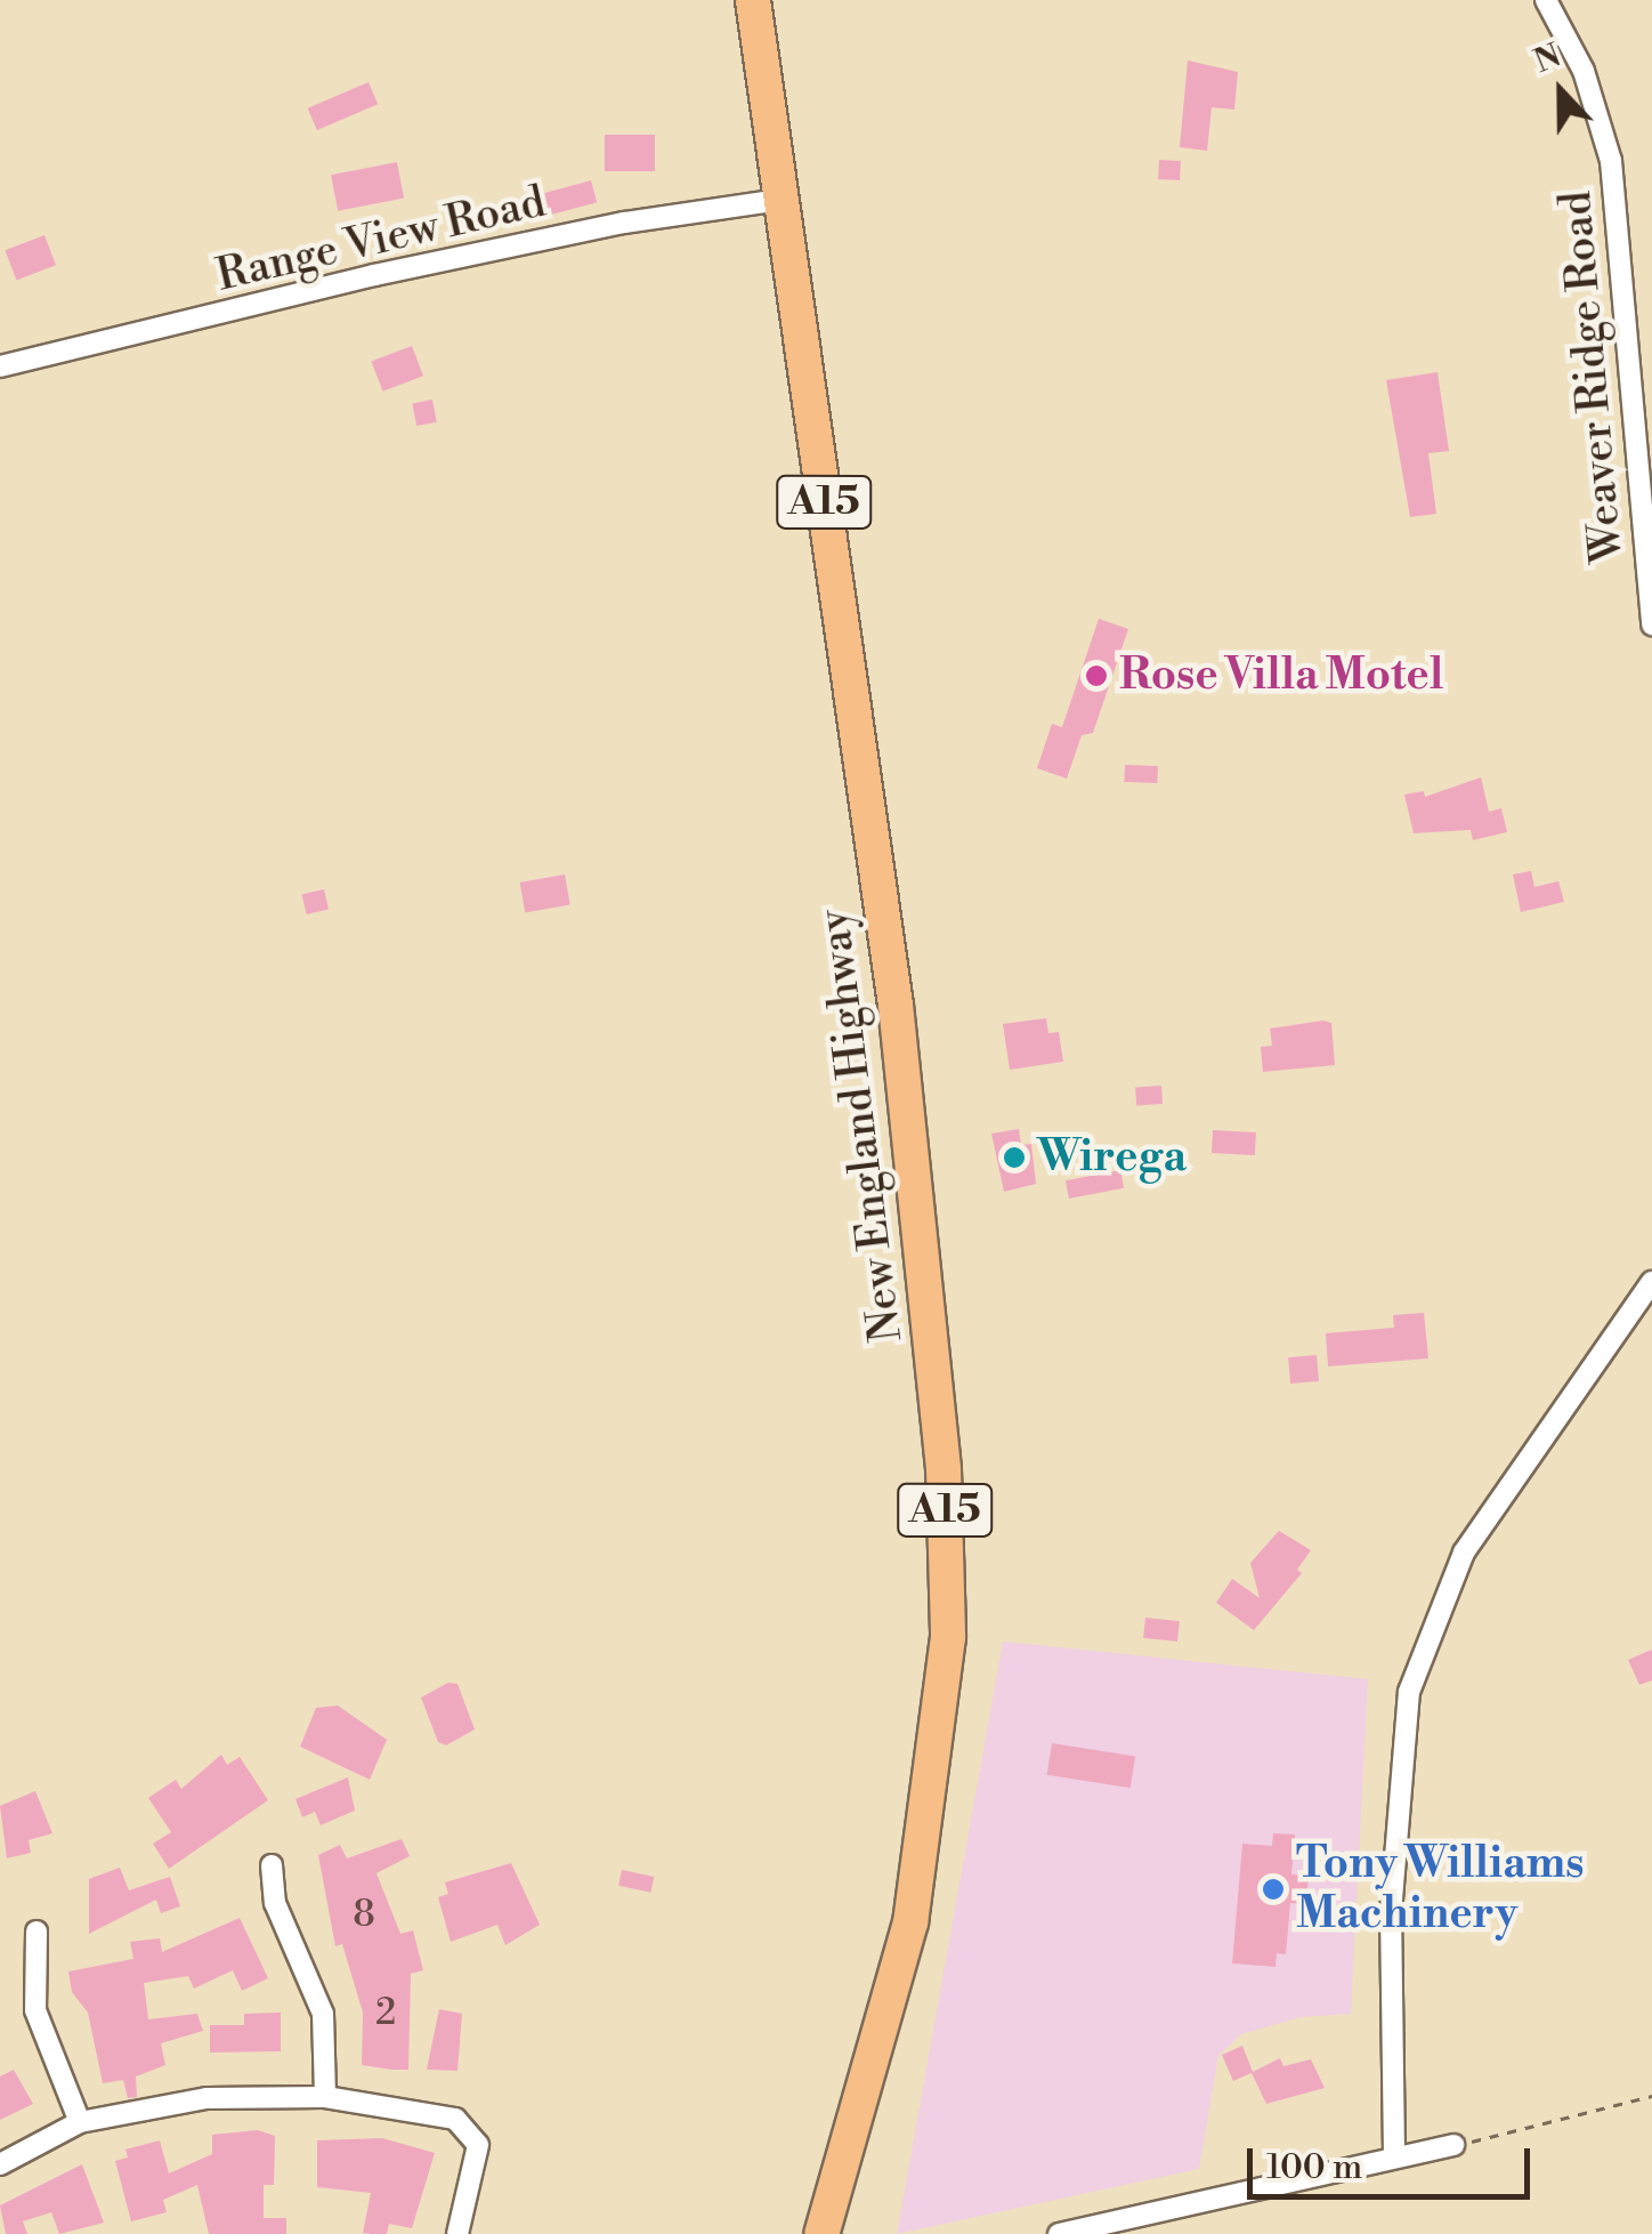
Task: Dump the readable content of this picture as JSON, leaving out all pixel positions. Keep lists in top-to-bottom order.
{
  "streets": {
    "highway": ["A15", "New England Highway"],
    "street": ["Range View Road", "Weaver Ridge Road"]
  },
  "crossings": [
    ["Range View Road", "New England Highway"]
  ],
  "places": ["Rose Villa Motel", "Wirega", "Tony Williams Machinery"],
  "house_numbers": ["8", "2"],
  "scale_bar": "100 m",
  "north": "top"
}
